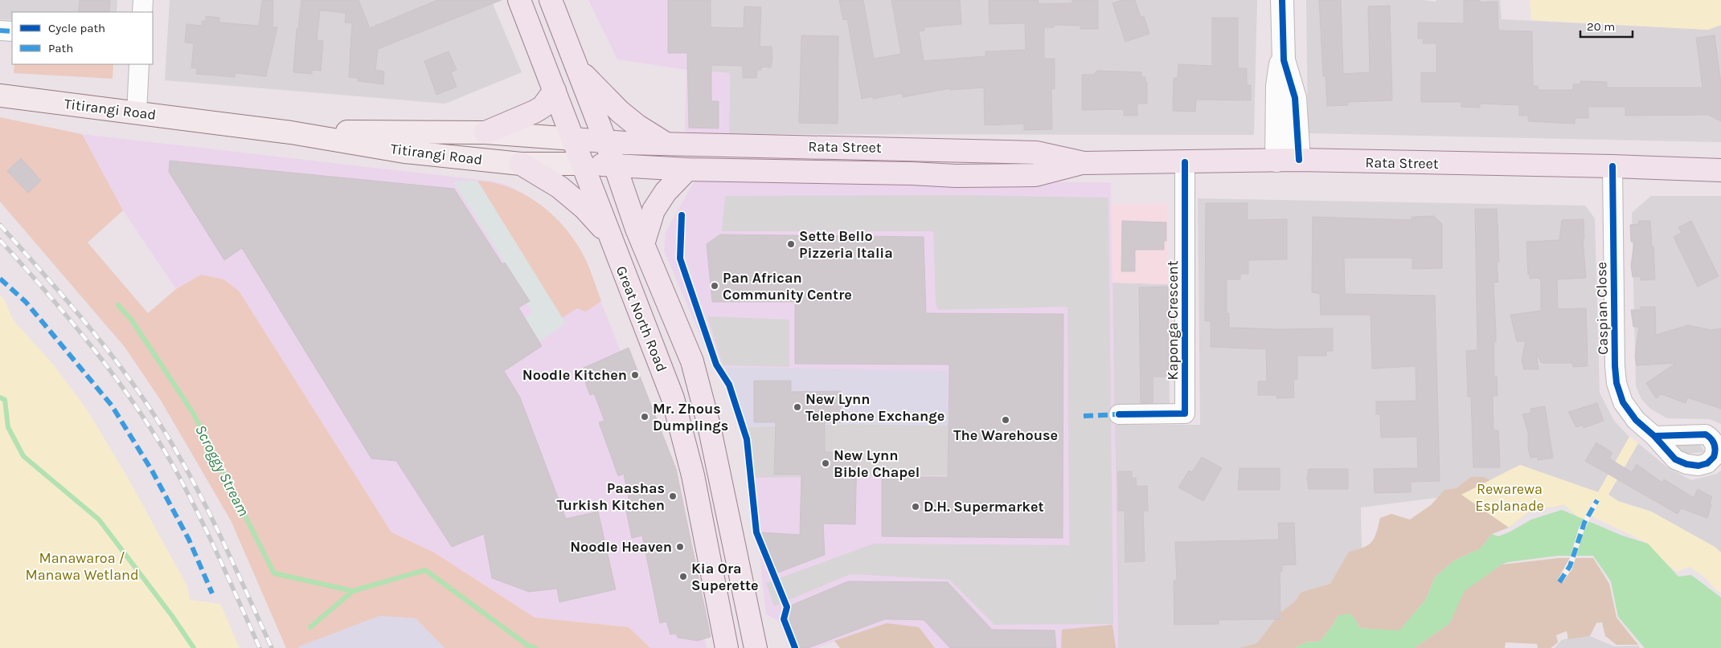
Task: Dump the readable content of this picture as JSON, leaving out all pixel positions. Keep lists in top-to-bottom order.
{
  "streets": {
    "main road": ["Titirangi Road", "Rata Street", "Great North Road"],
    "street": ["Caspian Close", "Kaponga Crescent"]
  },
  "crossings": [
    ["Titirangi Road", "Rata Street"],
    ["Titirangi Road", "Great North Road"],
    ["Rata Street", "Caspian Close"],
    ["Rata Street", "Great North Road"],
    ["Rata Street", "Kaponga Crescent"]
  ],
  "water": ["Scroggy Stream"],
  "parks": ["Rewarewa Esplanade", "Manawaroa / Manawa Wetland"],
  "places": [
    "Sette Bello Pizzeria Italia",
    "Pan African Community Centre",
    "Noodle Kitchen",
    "New Lynn Telephone Exchange",
    "Mr. Zhous Dumplings",
    "The Warehouse",
    "New Lynn Bible Chapel",
    "Paashas Turkish Kitchen",
    "D.H. Supermarket",
    "Noodle Heaven",
    "Kia Ora Superette"
  ],
  "legend": ["Cycle path", "Path"],
  "scale_bar": "20 m"
}
